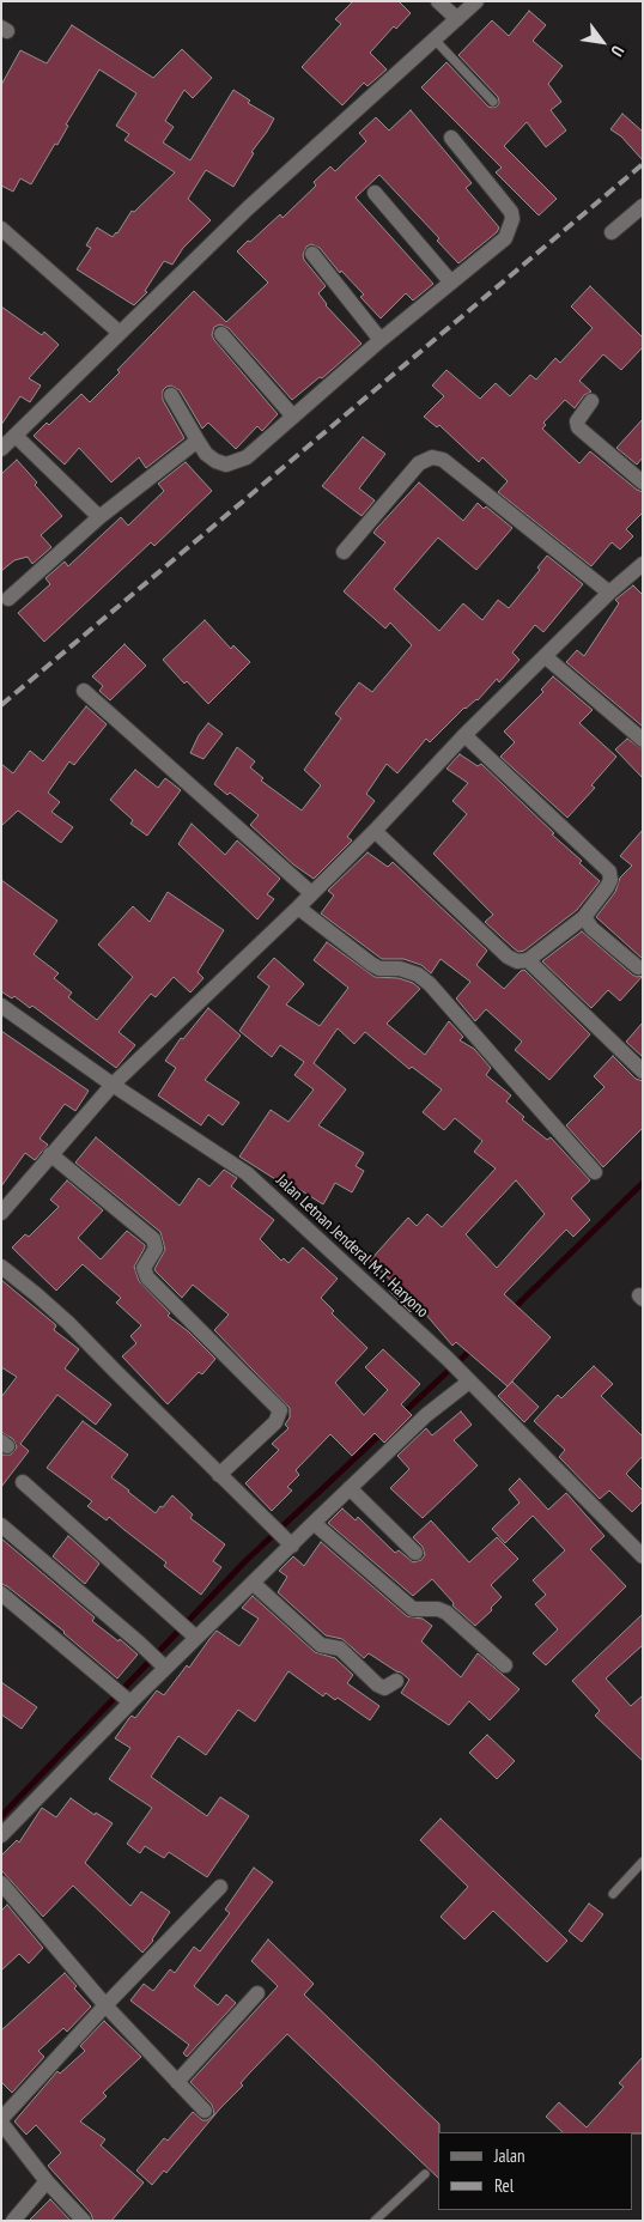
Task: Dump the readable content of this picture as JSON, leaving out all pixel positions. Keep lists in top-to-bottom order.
{
  "streets": {
    "street": ["Jalan Letnan Jenderal M.T. Haryono"]
  },
  "legend": ["Jalan", "Rel"],
  "north": "bottom right"
}
